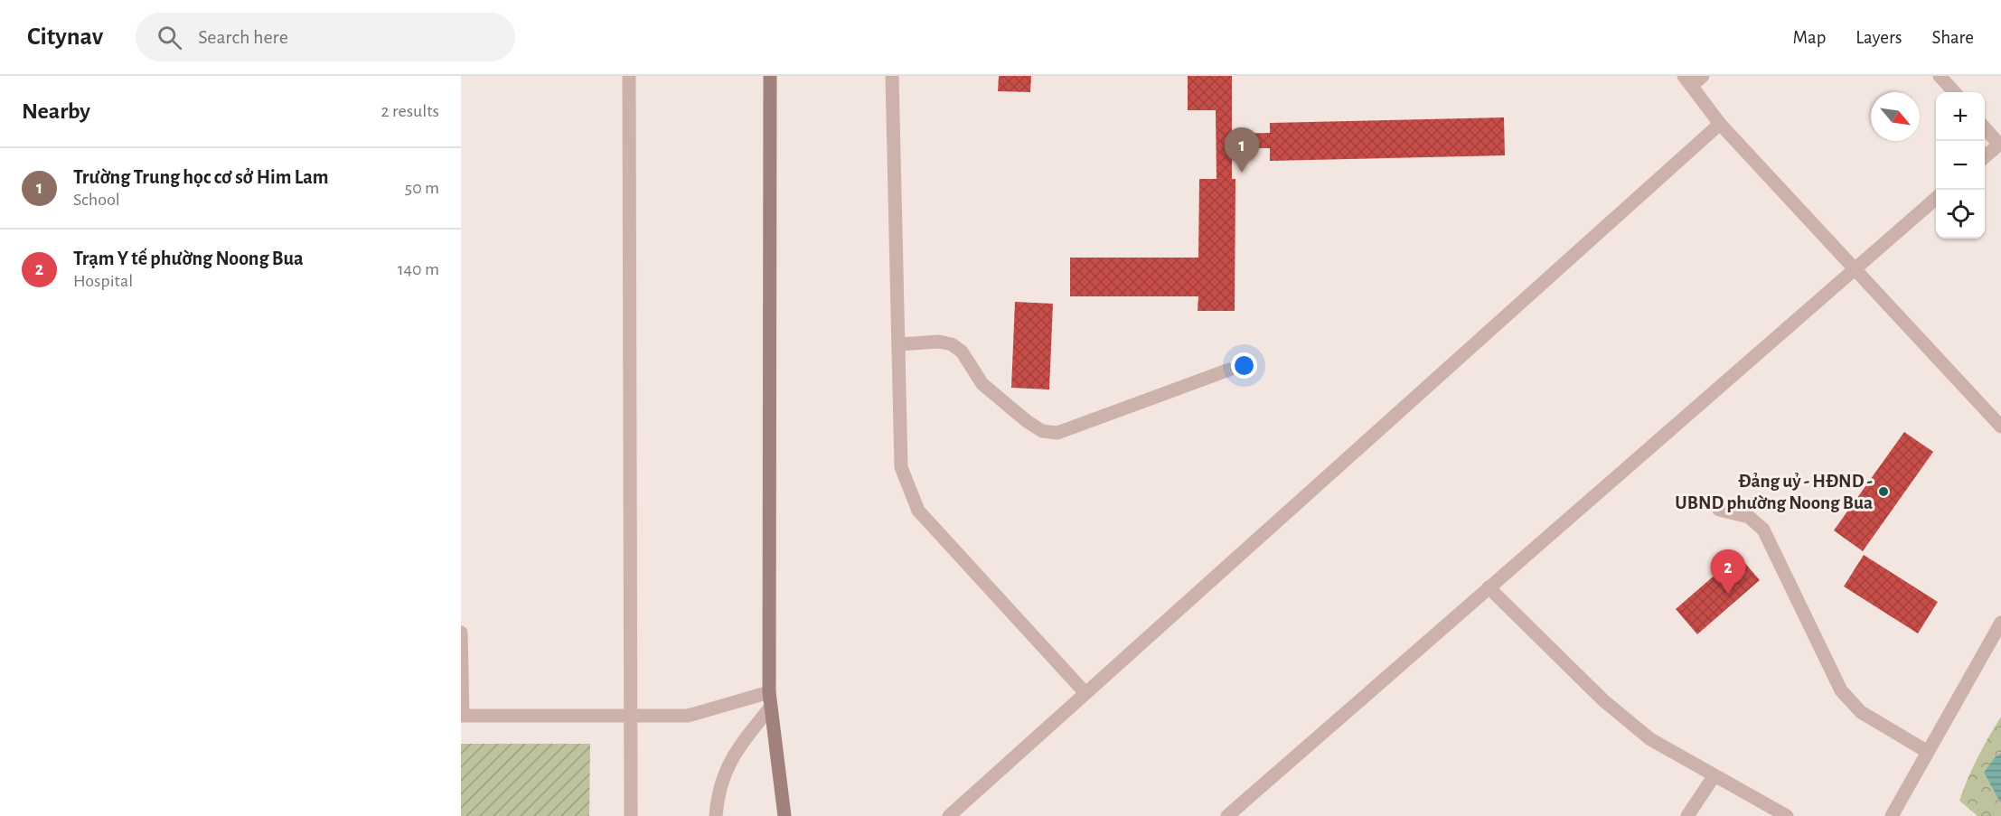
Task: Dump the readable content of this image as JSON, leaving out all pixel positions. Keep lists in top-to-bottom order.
{
  "places": ["Đảng uỷ - HĐND - UBND phường Noong Bua"],
  "north": "bottom right",
  "page": {
    "header": "Citynav",
    "search": "Search here",
    "nav": ["Map", "Layers", "Share"],
    "heading": ["Nearby", "2 results"],
    "map_buttons": ["+", "−"],
    "pins": ["1", "2"],
    "list": [
      {
        "mark": "1",
        "name": "Trường Trung học cơ sở Him Lam",
        "note": "School",
        "value": "50 m"
      },
      {
        "mark": "2",
        "name": "Trạm Y tế phường Noong Bua",
        "note": "Hospital",
        "value": "140 m"
      }
    ]
  }
}
